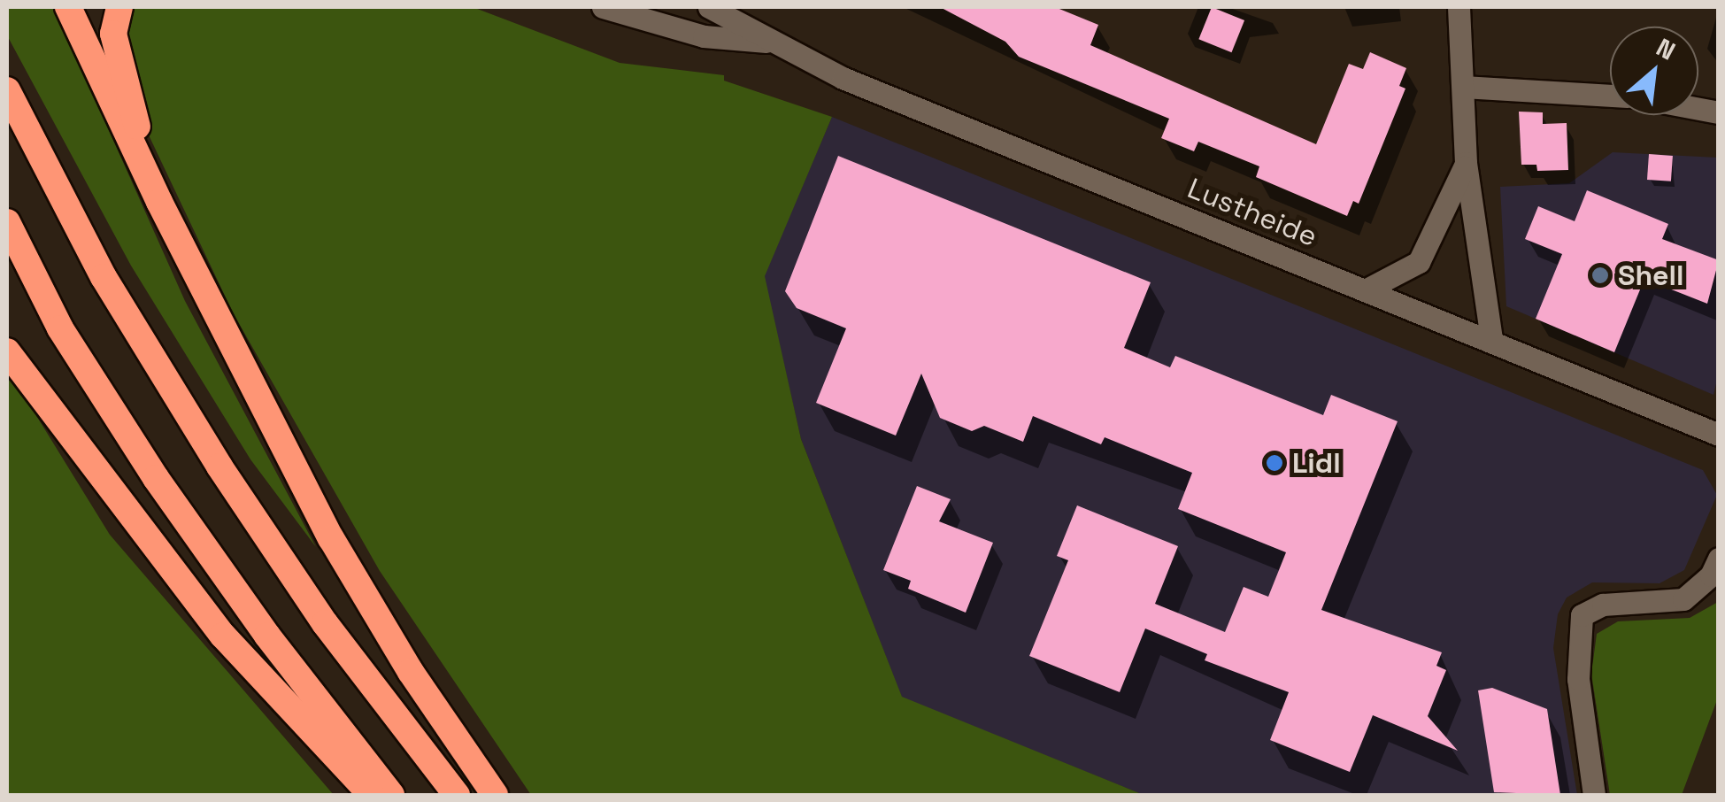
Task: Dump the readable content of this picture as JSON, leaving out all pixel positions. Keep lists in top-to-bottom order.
{
  "streets": {
    "main road": ["Lustheide"]
  },
  "places": ["Shell", "Lidl"],
  "north": "top right"
}
